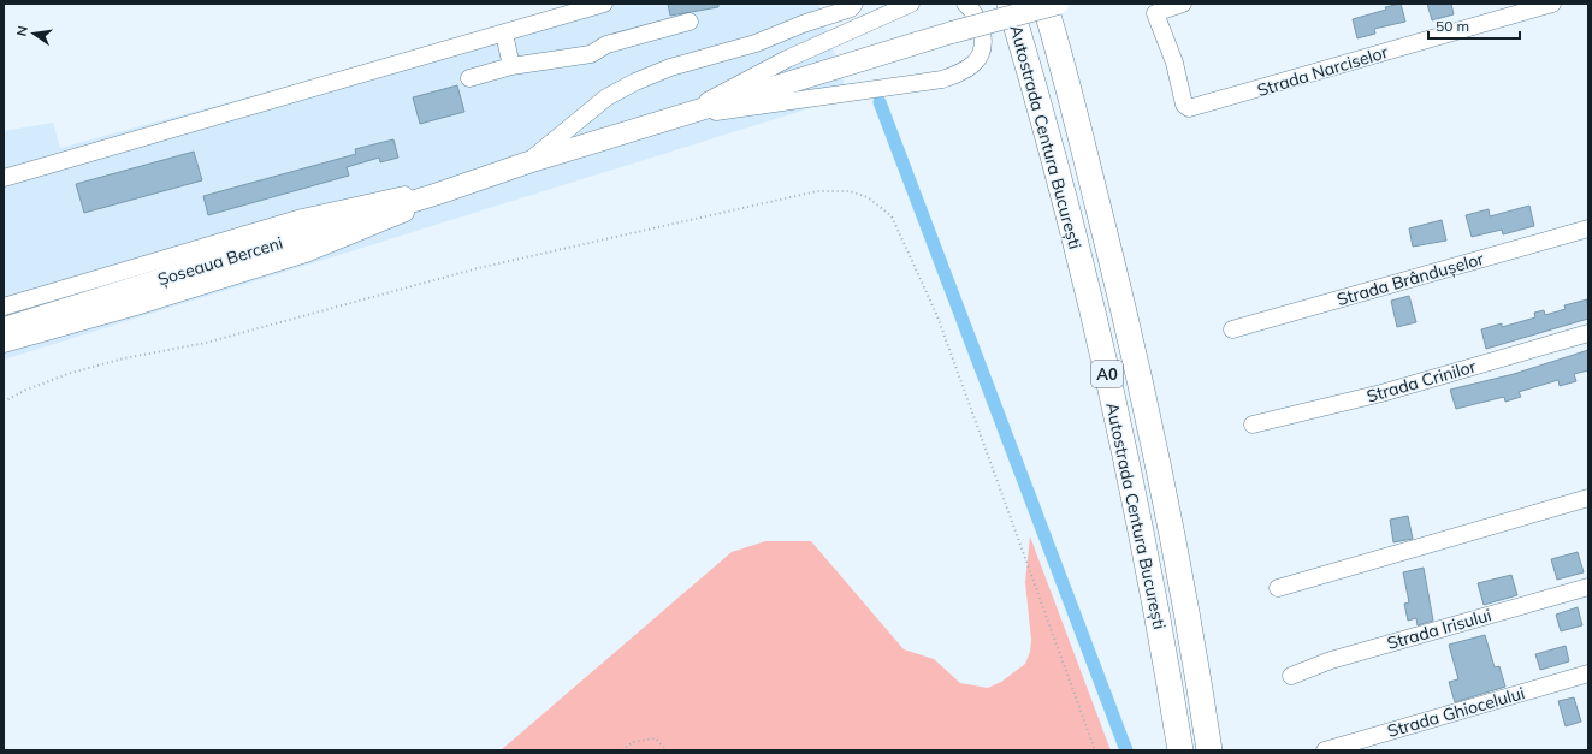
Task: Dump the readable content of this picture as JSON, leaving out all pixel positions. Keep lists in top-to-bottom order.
{
  "streets": {
    "highway": ["Autostrada Centura București", "A0"],
    "main road": ["Șoseaua Berceni"],
    "street": [
      "Strada Narciselor",
      "Strada Brândușelor",
      "Strada Crinilor",
      "Strada Irisului",
      "Strada Ghiocelului"
    ]
  },
  "scale_bar": "50 m",
  "north": "left"
}
